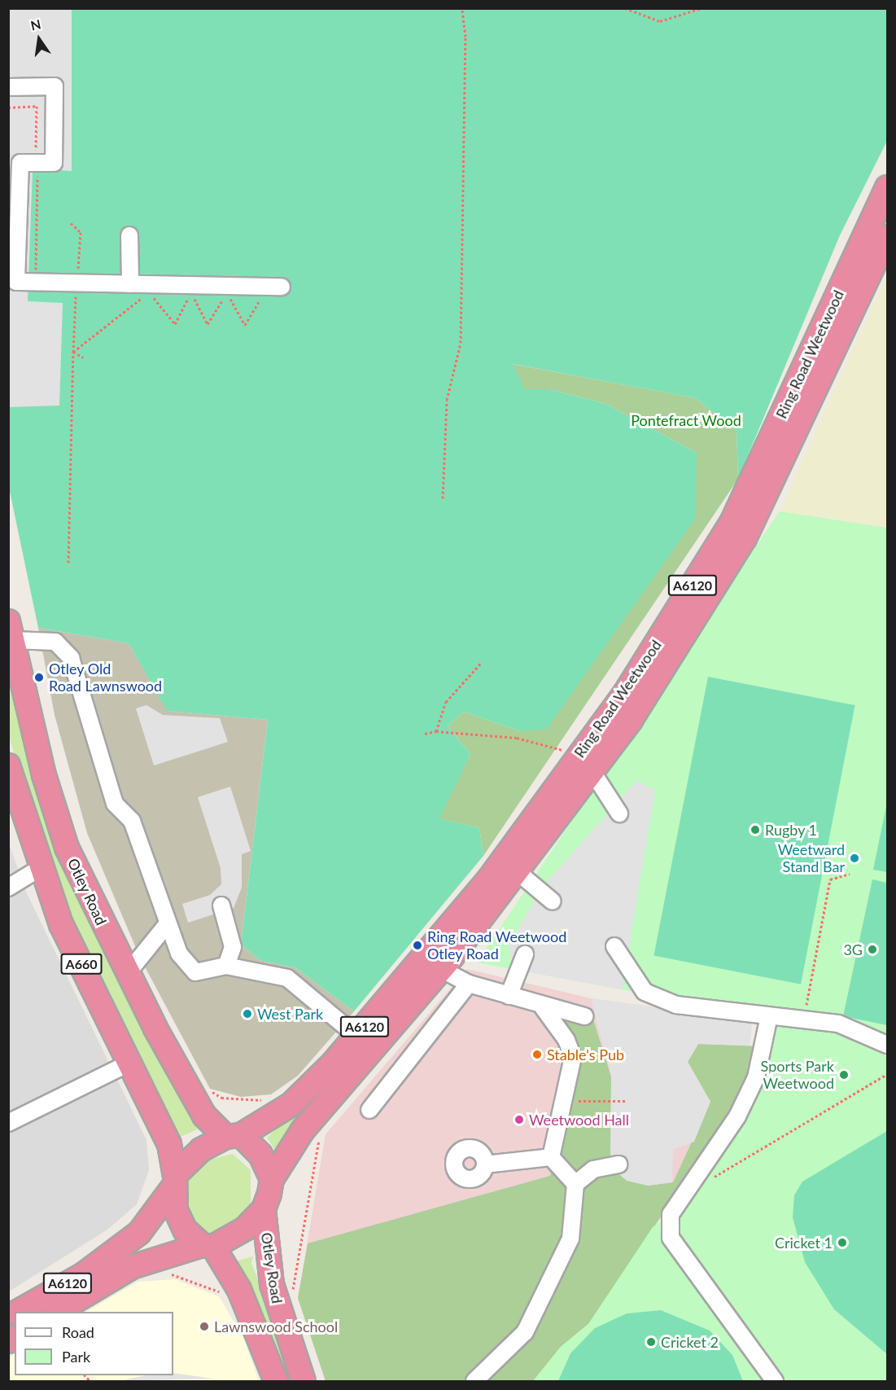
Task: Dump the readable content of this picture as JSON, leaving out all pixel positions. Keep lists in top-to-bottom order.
{
  "streets": {
    "highway": [
      "Ring Road Weetwood",
      "A6120",
      "Otley Road",
      "A660"
    ]
  },
  "crossings": [
    ["Ring Road Weetwood", "A6120"],
    ["Ring Road Weetwood", "Otley Road"],
    ["Ring Road Weetwood", "A660"],
    ["A6120", "Otley Road"],
    ["A6120", "A660"],
    ["Otley Road", "A660"]
  ],
  "parks": ["Pontefract Wood"],
  "places": [
    "Otley Old Road Lawnswood",
    "Rugby 1",
    "Weetward Stand Bar",
    "Ring Road Weetwood Otley Road",
    "3G",
    "West Park",
    "Stable's Pub",
    "Sports Park Weetwood",
    "Weetwood Hall",
    "Cricket 1",
    "Lawnswood School",
    "Cricket 2"
  ],
  "legend": ["Road", "Park"],
  "north": "top"
}
